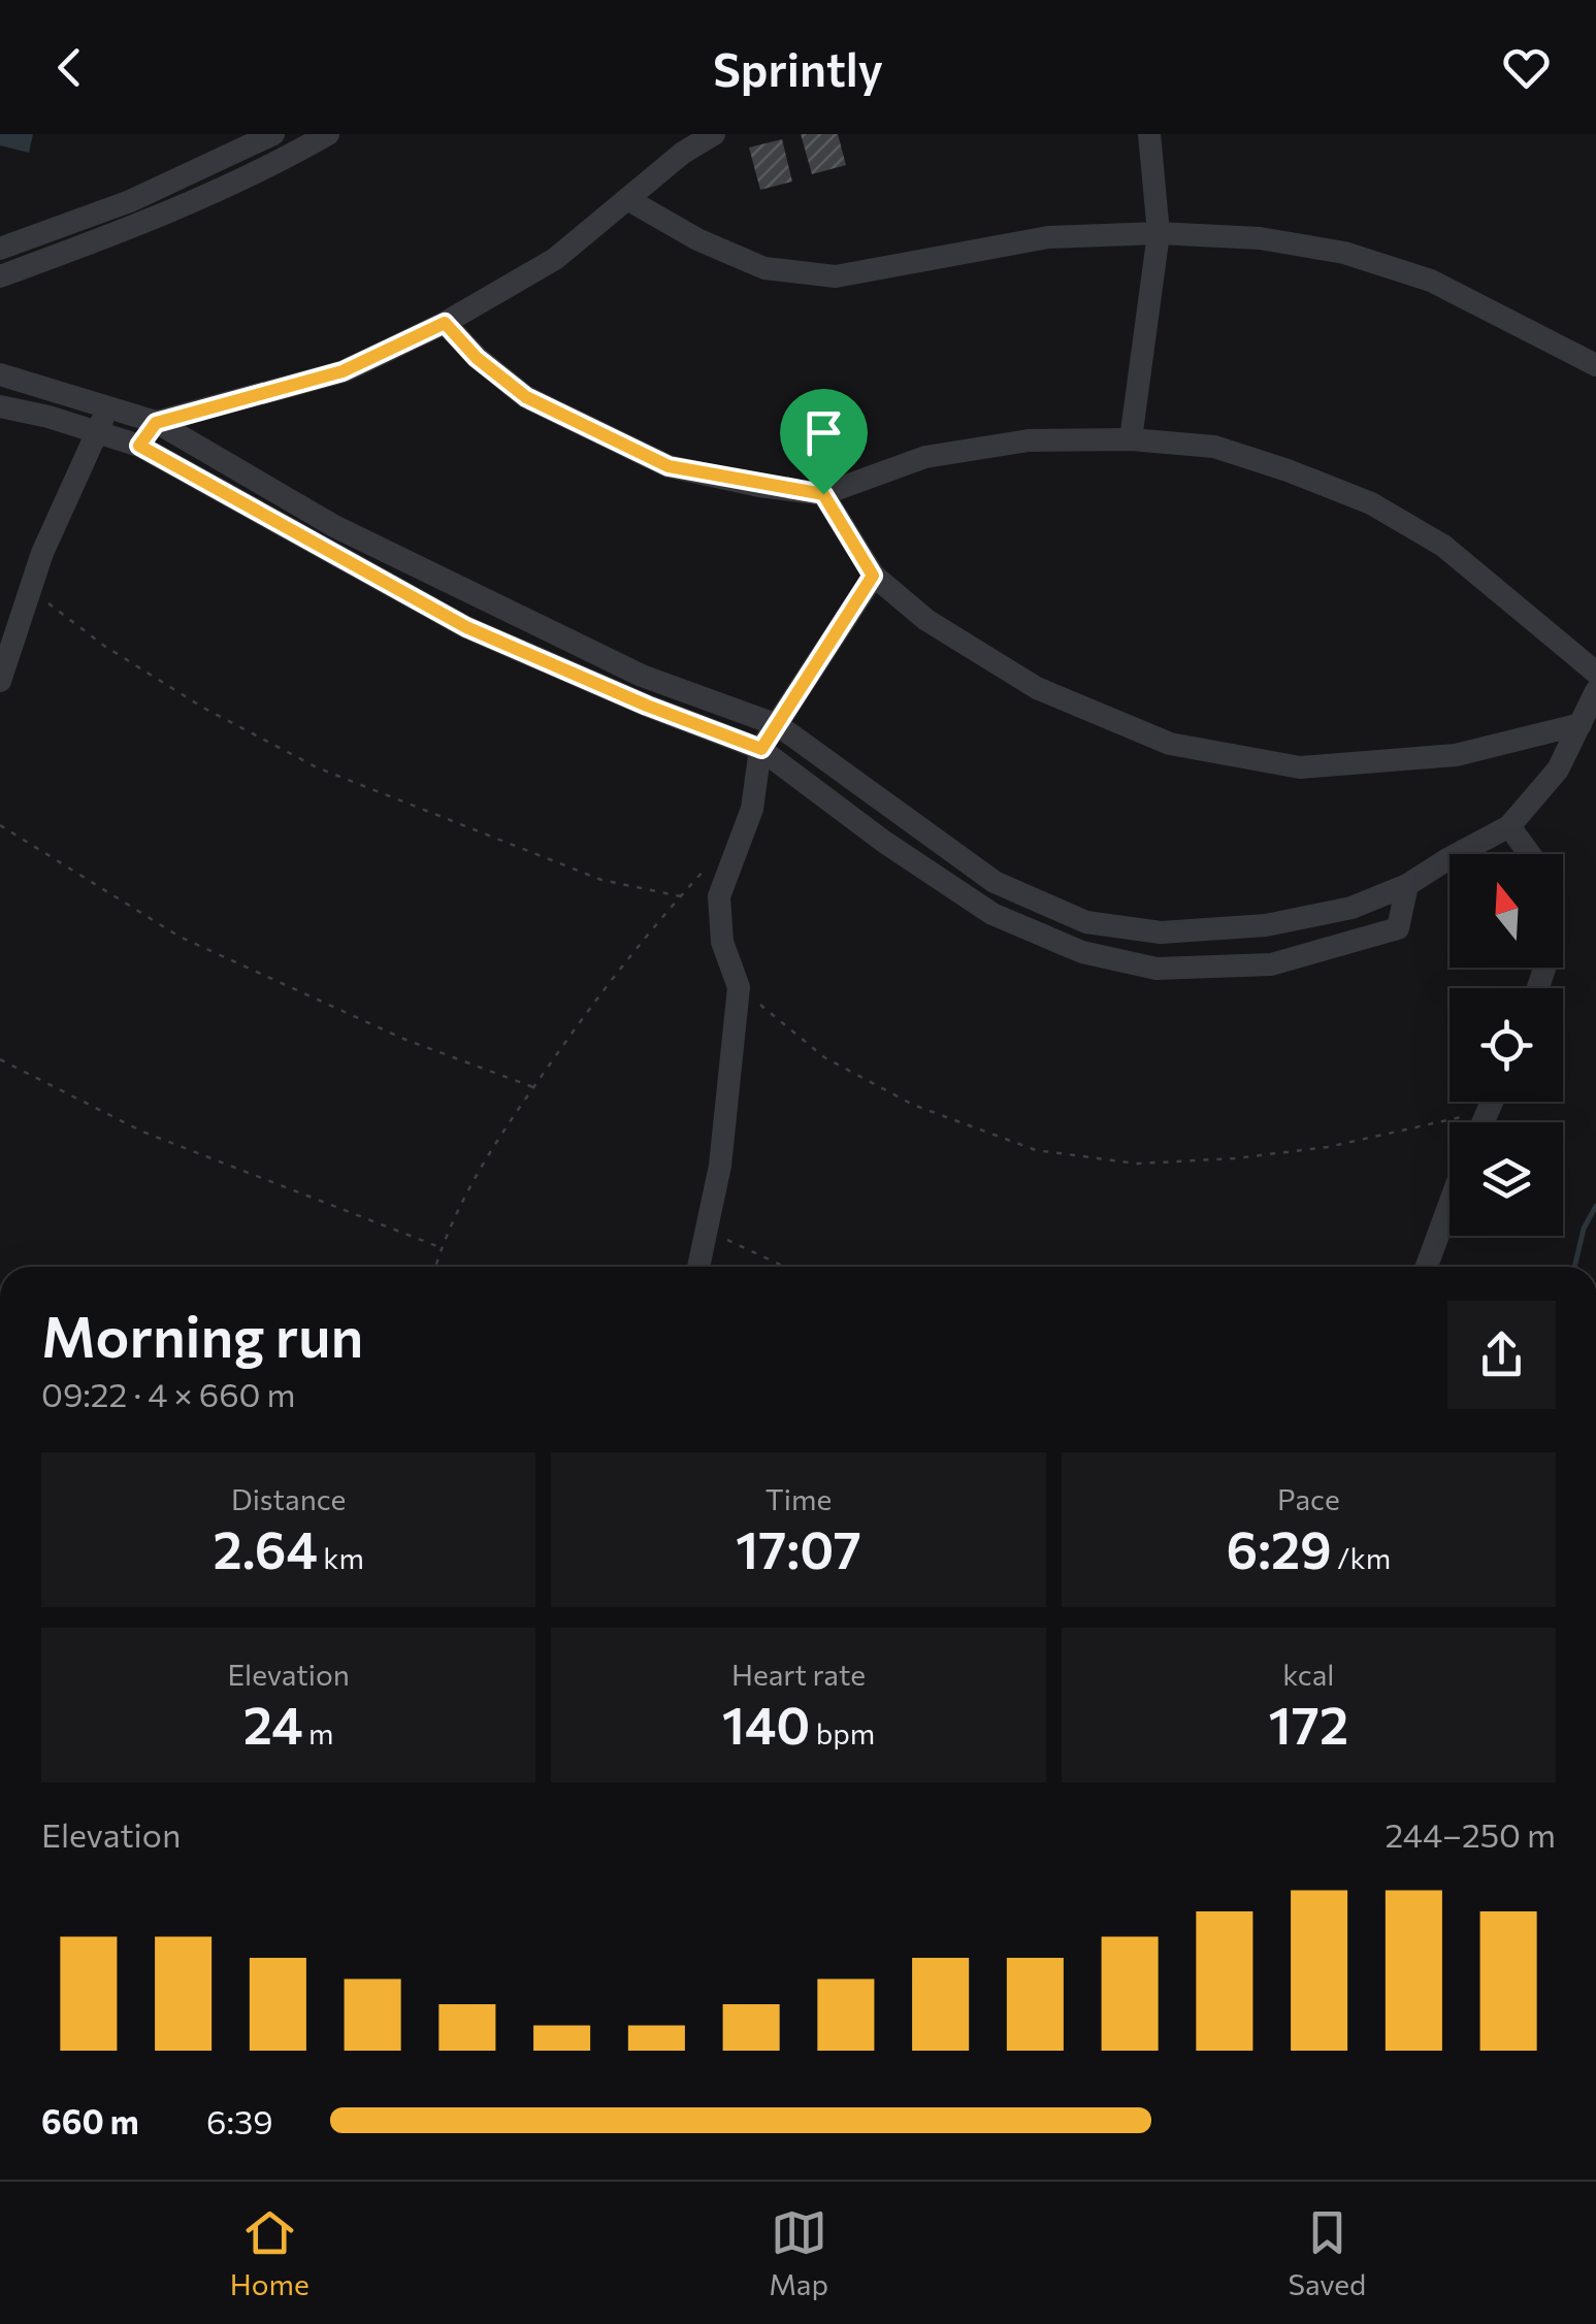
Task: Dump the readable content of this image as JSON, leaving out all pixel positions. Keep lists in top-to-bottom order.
{
  "north": "top",
  "page": {
    "header": "Sprintly",
    "heading": ["Morning run", "09:22 · 4 × 660 m"],
    "stats": [
      ["Distance", "2.64 km"],
      ["Time", "17:07"],
      ["Pace", "6:29 /km"],
      ["Elevation", "24 m"],
      ["Heart rate", "140 bpm"],
      ["kcal", "172"]
    ],
    "chart": ["Elevation", "244–250 m"],
    "list": [
      {
        "name": "660 m",
        "note": "6:39"
      }
    ],
    "tabs": ["Home", "Map", "Saved"]
  }
}
